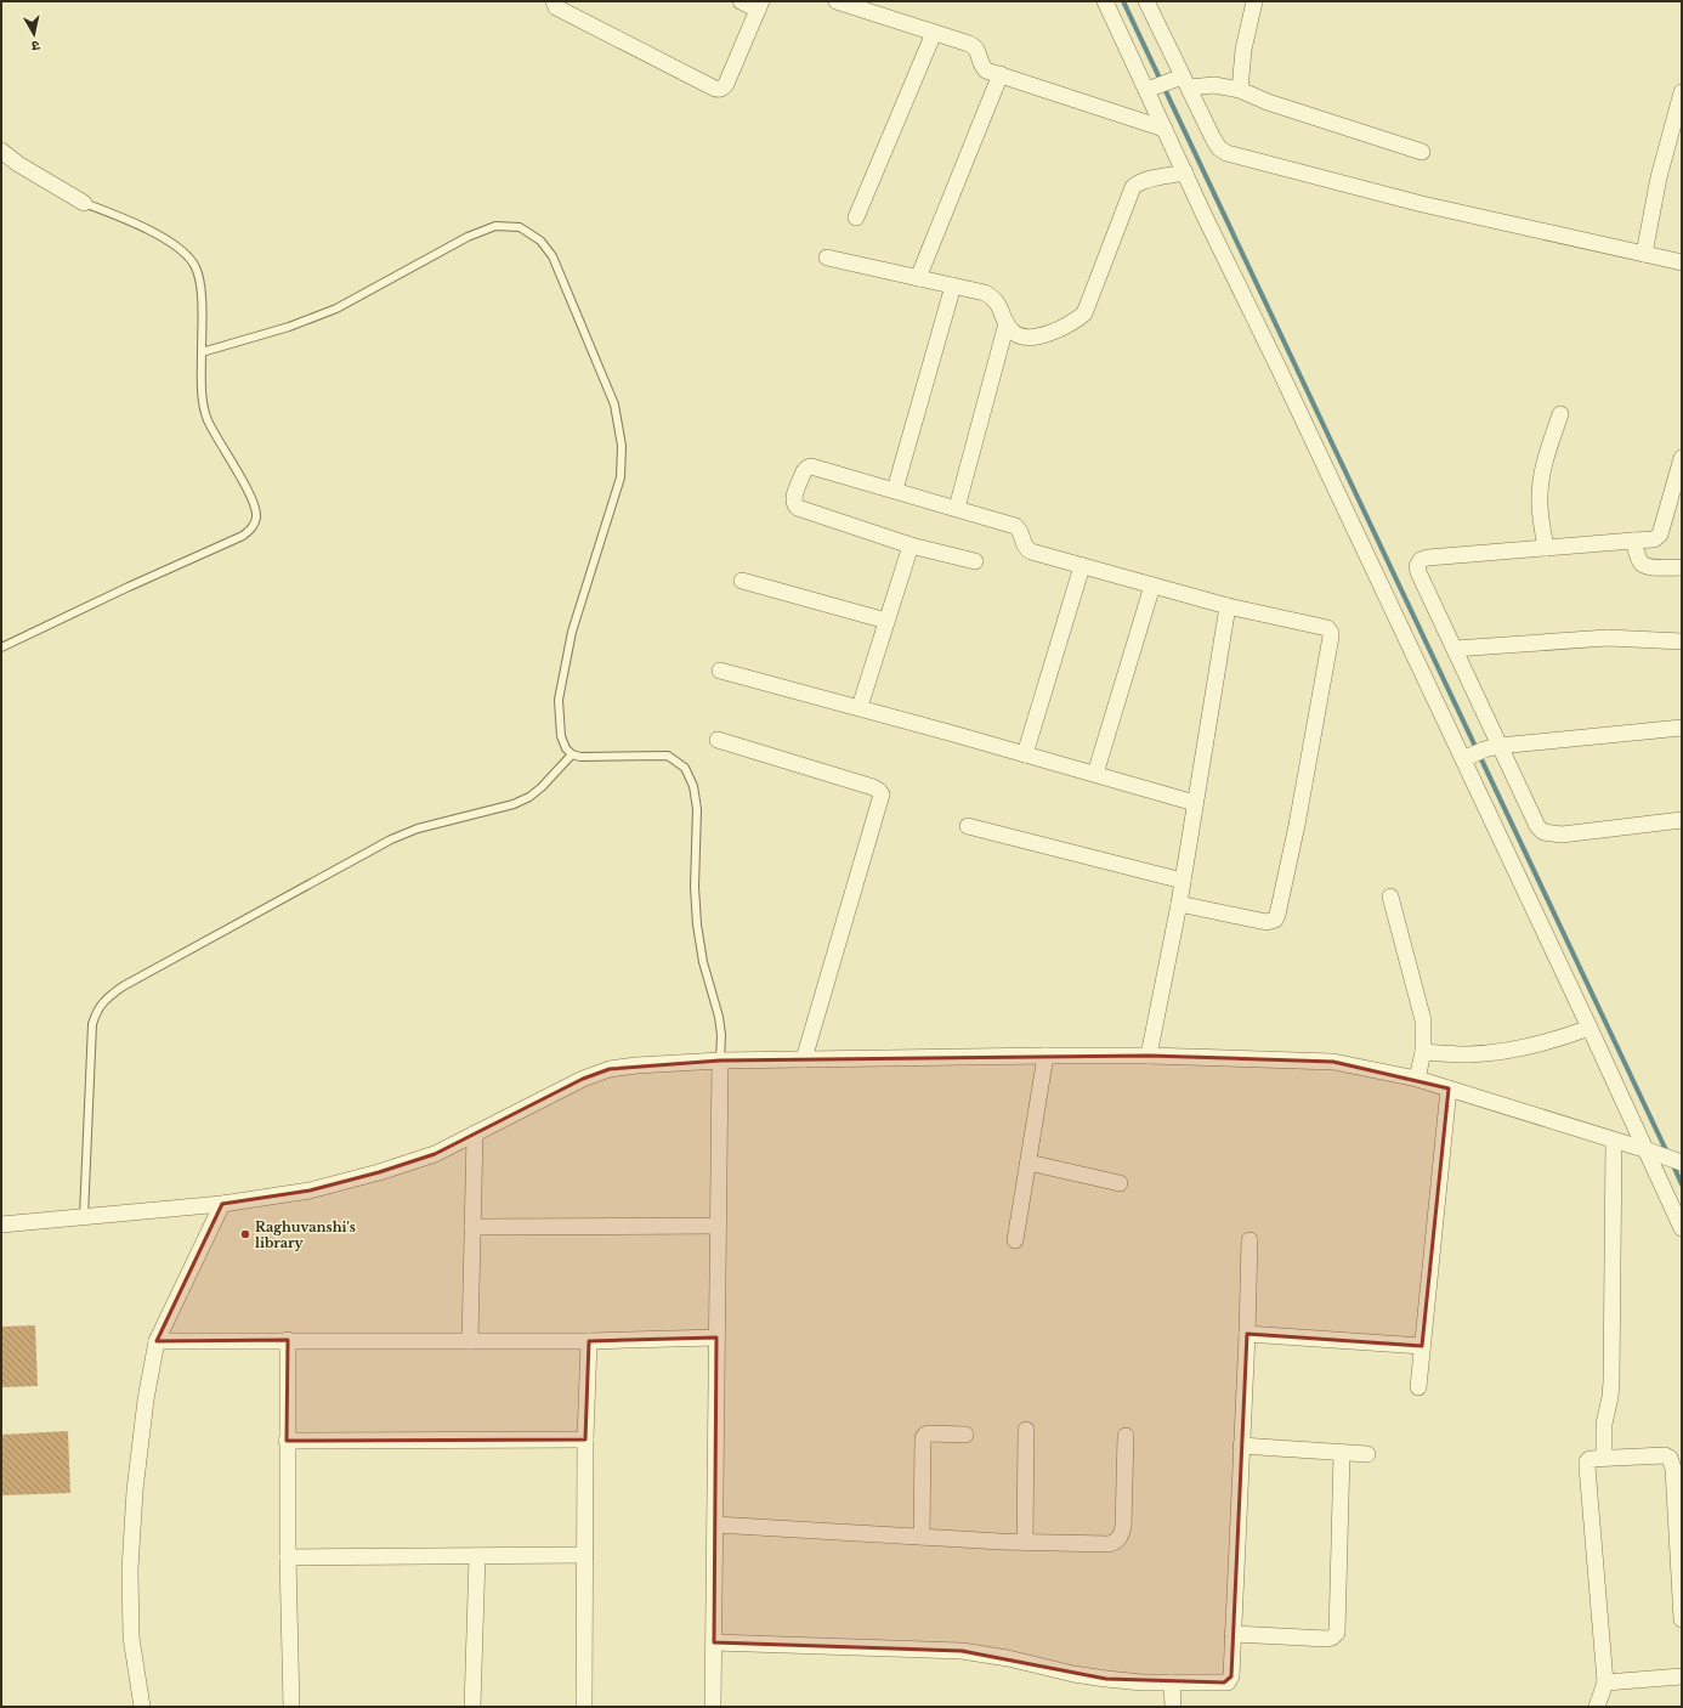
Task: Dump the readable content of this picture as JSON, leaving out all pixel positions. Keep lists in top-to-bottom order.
{
  "places": ["Raghuvanshi's library"],
  "north": "bottom"
}
